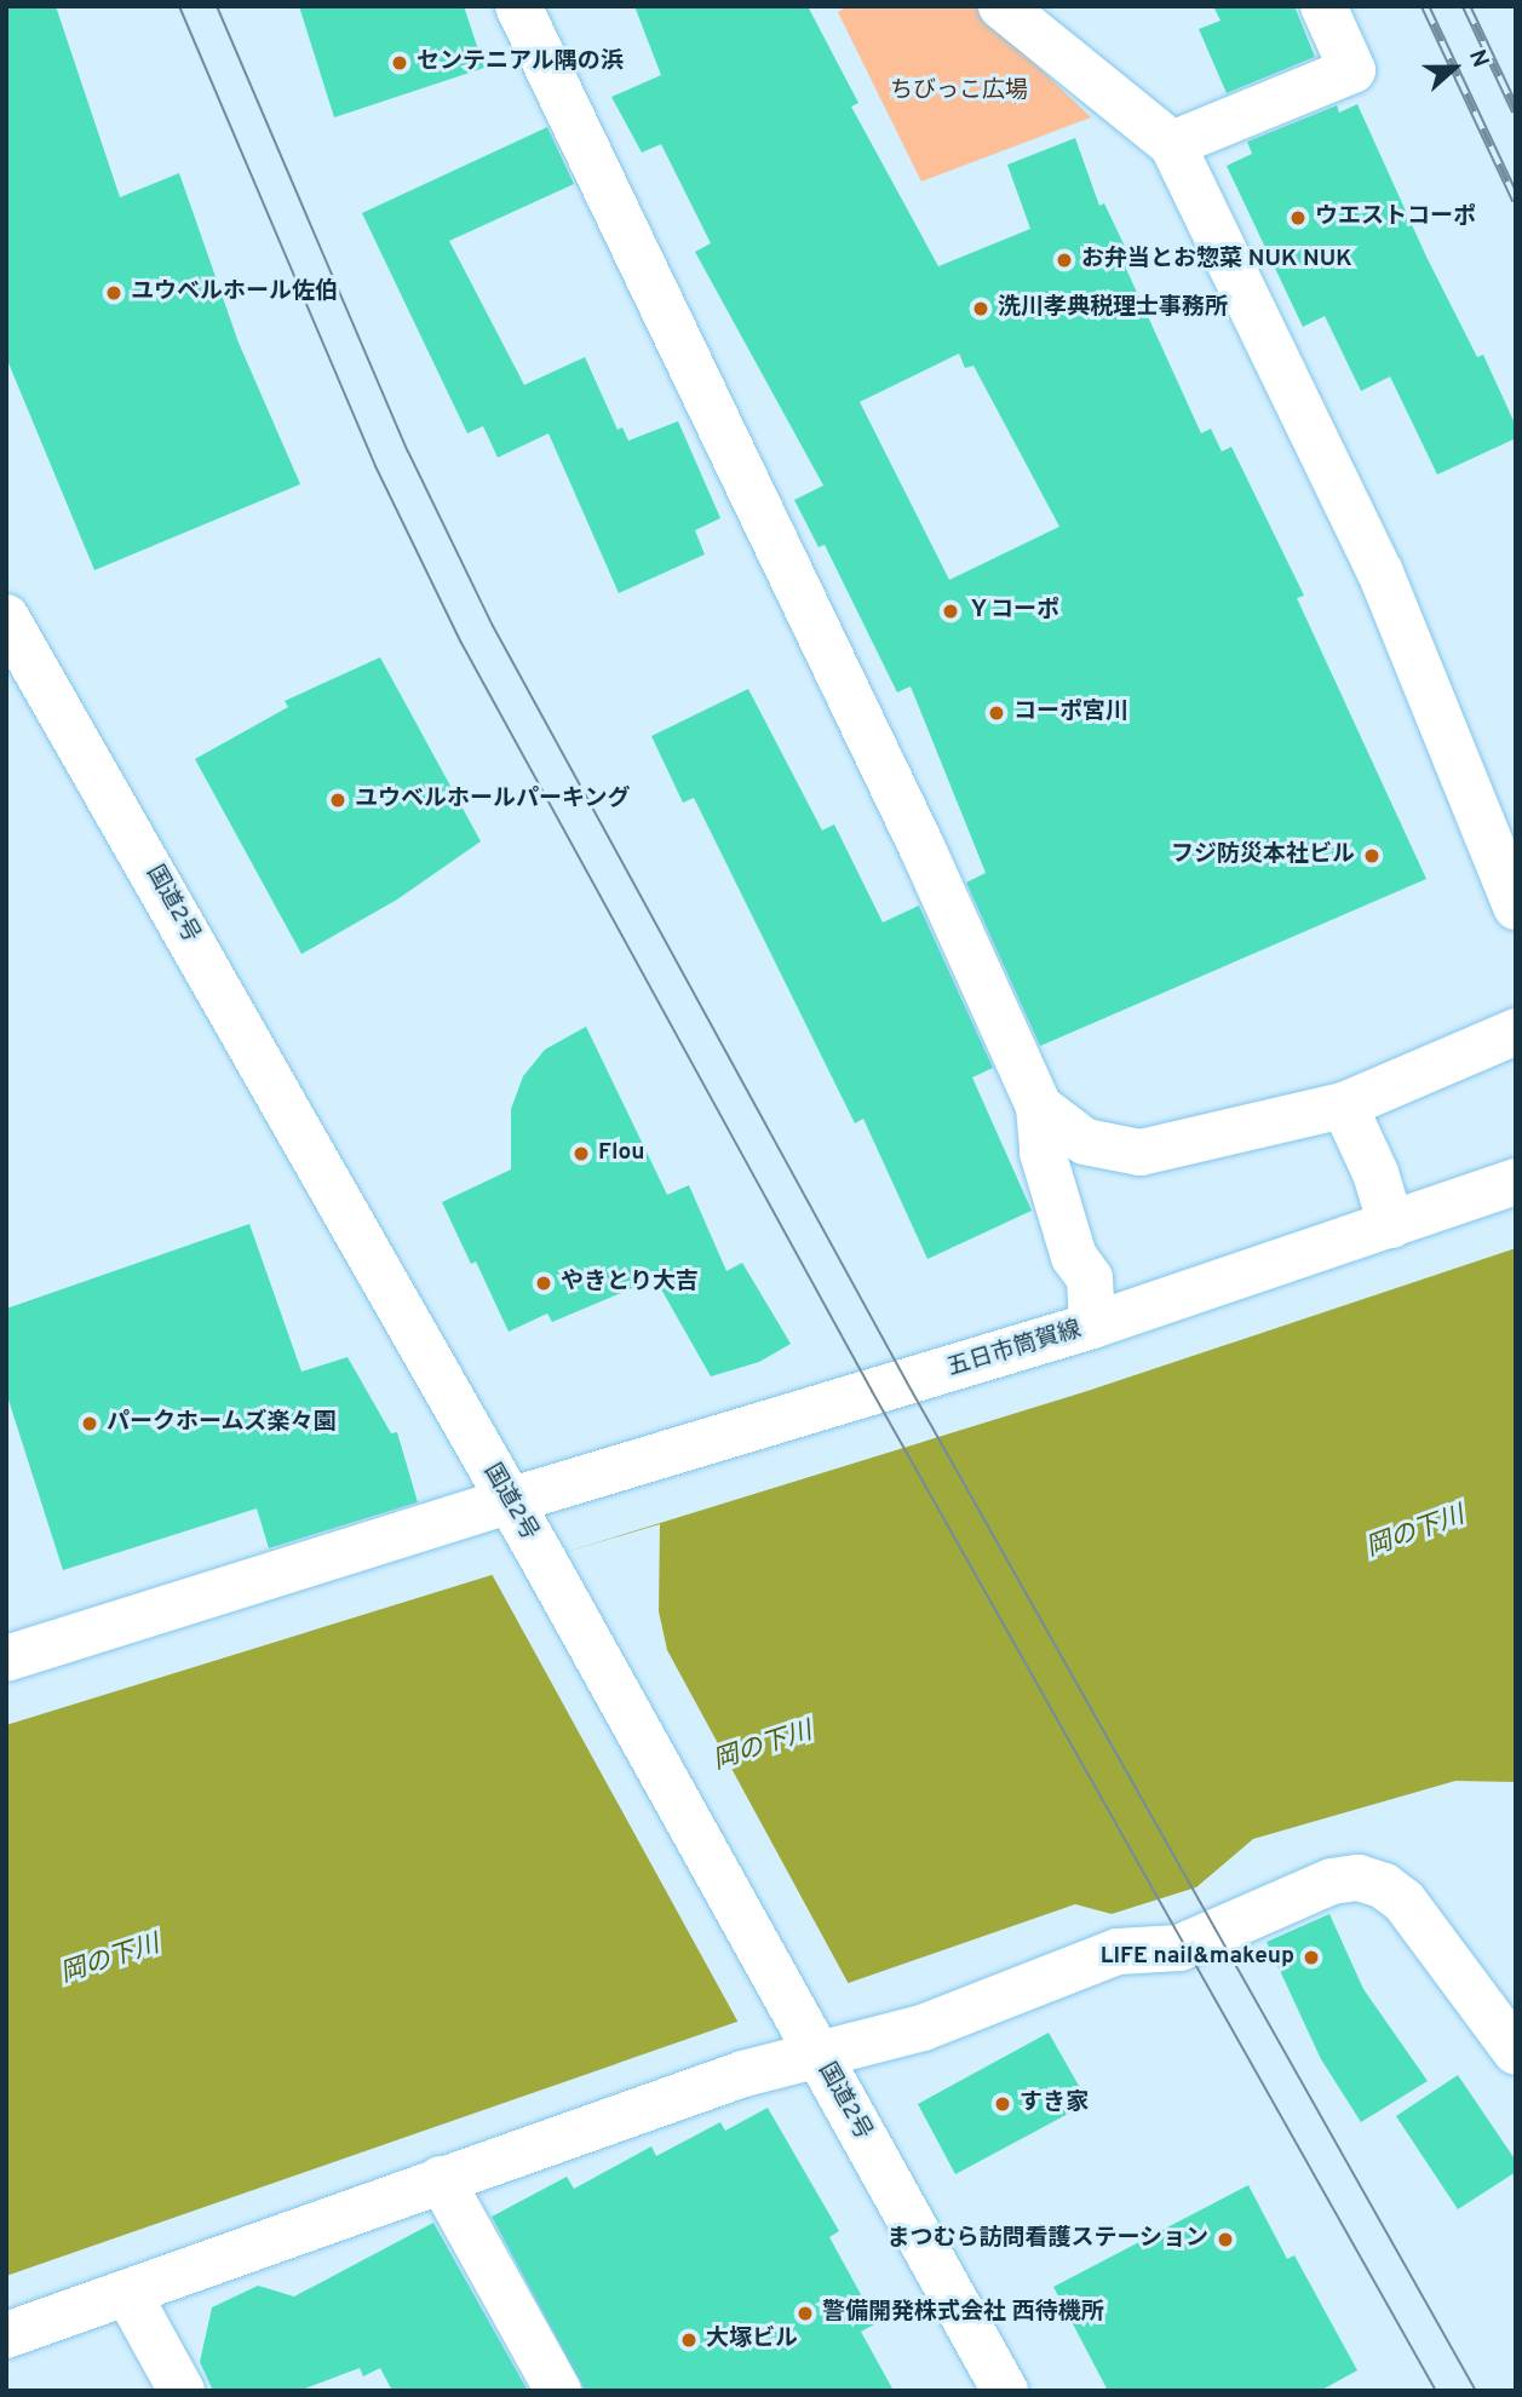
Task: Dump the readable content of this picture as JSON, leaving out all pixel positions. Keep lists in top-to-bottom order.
{
  "streets": {
    "main road": ["国道2号", "五日市筒賀線"]
  },
  "crossings": [
    ["国道2号", "五日市筒賀線"]
  ],
  "water": ["岡の下川"],
  "parks": ["ちびっこ広場"],
  "places": [
    "センテニアル隅の浜",
    "ウエストコーポ",
    "お弁当とお惣菜 NUK NUK",
    "ユウベルホール佐伯",
    "洗川孝典税理士事務所",
    "Ｙコーポ",
    "コーポ宮川",
    "ユウベルホールパーキング",
    "フジ防災本社ビル",
    "Flou",
    "やきとり大吉",
    "パークホームズ楽々園",
    "LIFE nail&makeup",
    "すき家",
    "まつむら訪問看護ステーション",
    "警備開発株式会社 西待機所",
    "大塚ビル"
  ],
  "north": "right"
}
